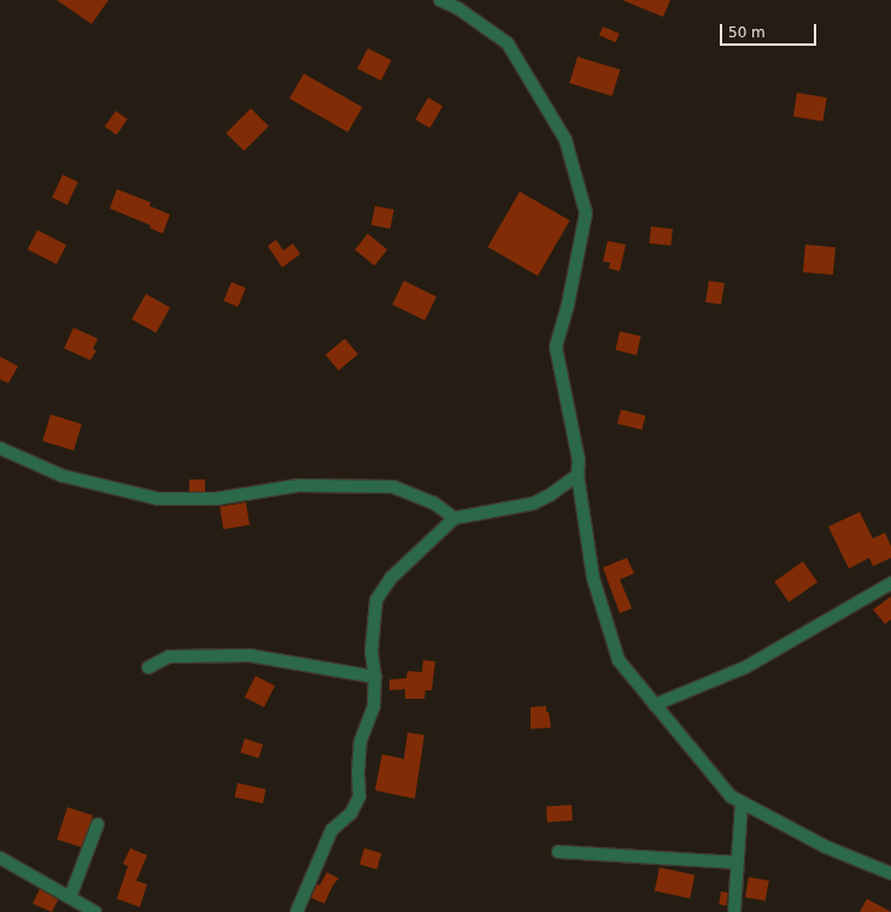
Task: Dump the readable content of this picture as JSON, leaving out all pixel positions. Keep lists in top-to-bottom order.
{
  "scale_bar": "50 m"
}
